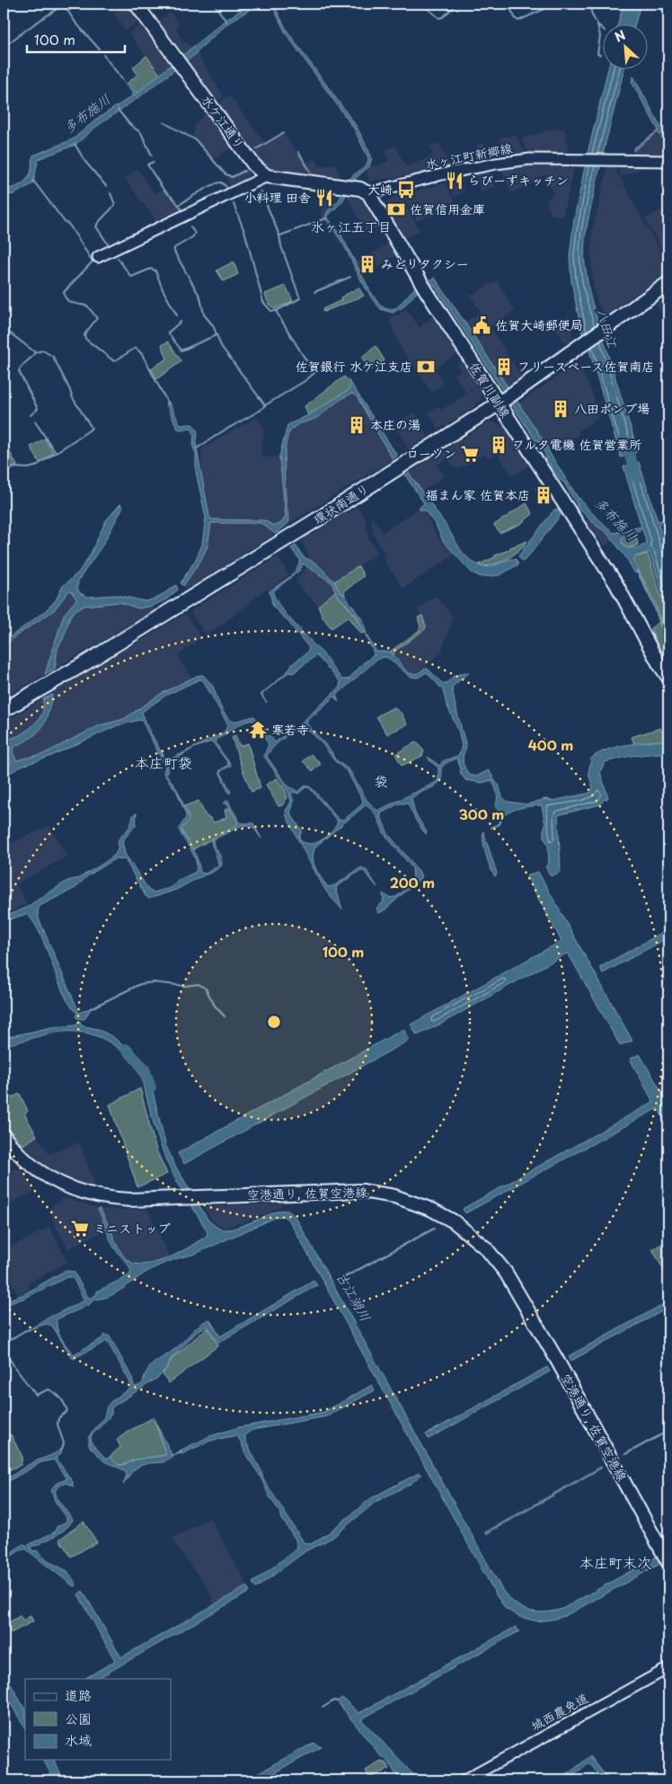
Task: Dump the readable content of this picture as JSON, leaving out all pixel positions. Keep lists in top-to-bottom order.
{
  "streets": {
    "highway": ["環状南通り"],
    "main road": ["水ケ江通り", "佐賀川副線", "空港通り, 佐賀空港線"],
    "street": ["水ヶ江町新郷線", "城西農免道"]
  },
  "crossings": [
    ["水ヶ江町新郷線", "佐賀川副線"],
    ["佐賀川副線", "環状南通り"]
  ],
  "districts": [
    "水ヶ江五丁目",
    "本庄町袋",
    "袋",
    "本庄町末次"
  ],
  "water": ["多布施川", "八田江", "古江湖川"],
  "places": {
    "restaurant": ["らびーずキッチン", "小料理 田舎"],
    "bus stop": ["大崎"],
    "bank": ["佐賀信用金庫", "佐賀銀行 水ケ江支店"],
    "building": [
      "みどりタクシー",
      "フリースペース佐賀南店",
      "八田ポンプ場",
      "本庄の湯",
      "フルタ電機 佐賀営業所",
      "福まん家 佐賀本店"
    ],
    "public building": ["佐賀大崎郵便局"],
    "supermarket": ["ローソン", "ミニストップ"],
    "temple": ["寒若寺"]
  },
  "legend": ["道路", "公園", "水域"],
  "scale_bar": "100 m",
  "north": "top left",
  "rings": [
    "400 m",
    "300 m",
    "200 m",
    "100 m"
  ]
}
